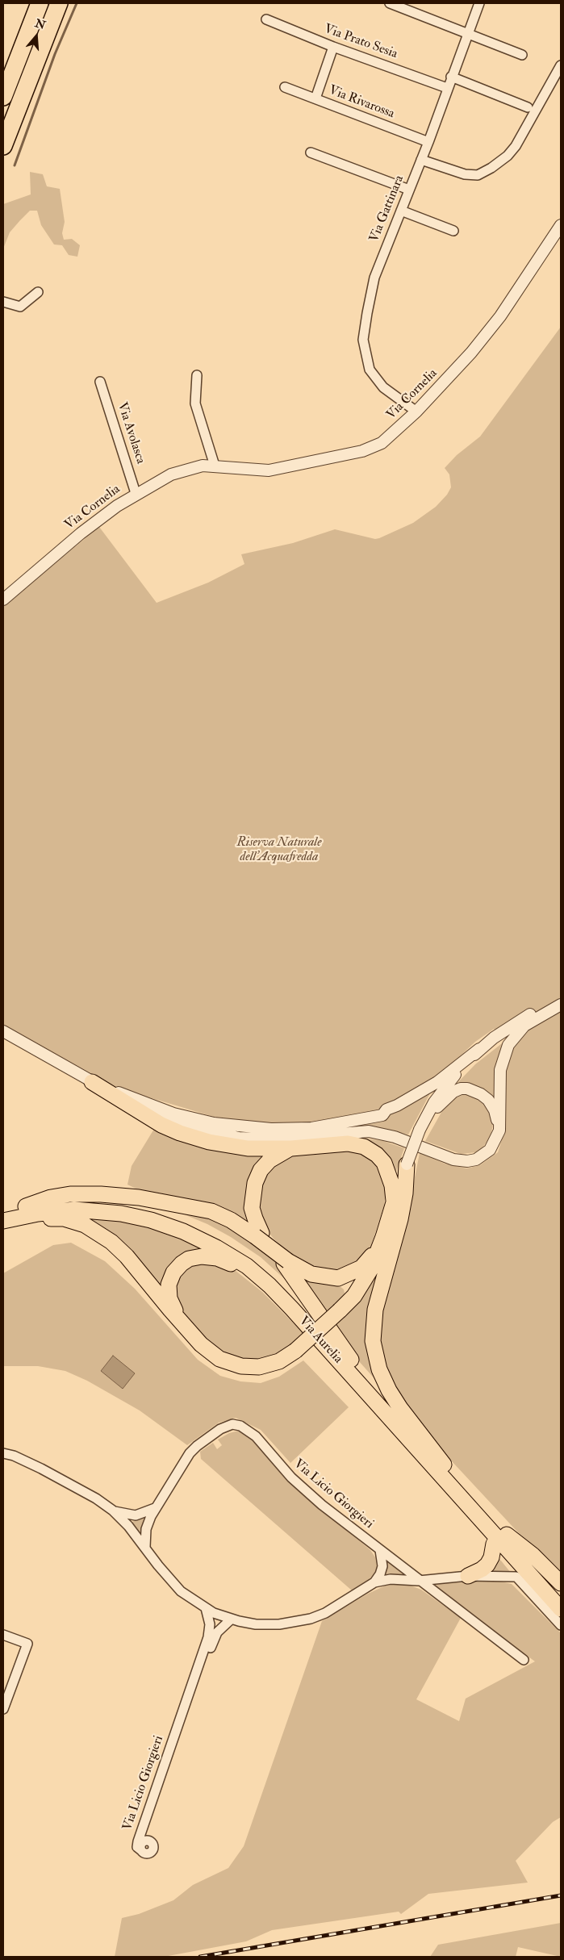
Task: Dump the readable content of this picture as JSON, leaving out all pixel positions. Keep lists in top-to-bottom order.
{
  "streets": {
    "highway": ["Via Aurelia"],
    "street": [
      "Via Prato Sesia",
      "Via Rivarossa",
      "Via Gattinara",
      "Via Cornelia",
      "Via Avolasca",
      "Via Licio Giorgieri"
    ]
  },
  "crossings": [
    ["Via Prato Sesia", "Via Gattinara"],
    ["Via Rivarossa", "Via Gattinara"],
    ["Via Gattinara", "Via Cornelia"],
    ["Via Cornelia", "Via Avolasca"]
  ],
  "parks": ["Riserva Naturale dell'Acquafredda"],
  "north": "top"
}
